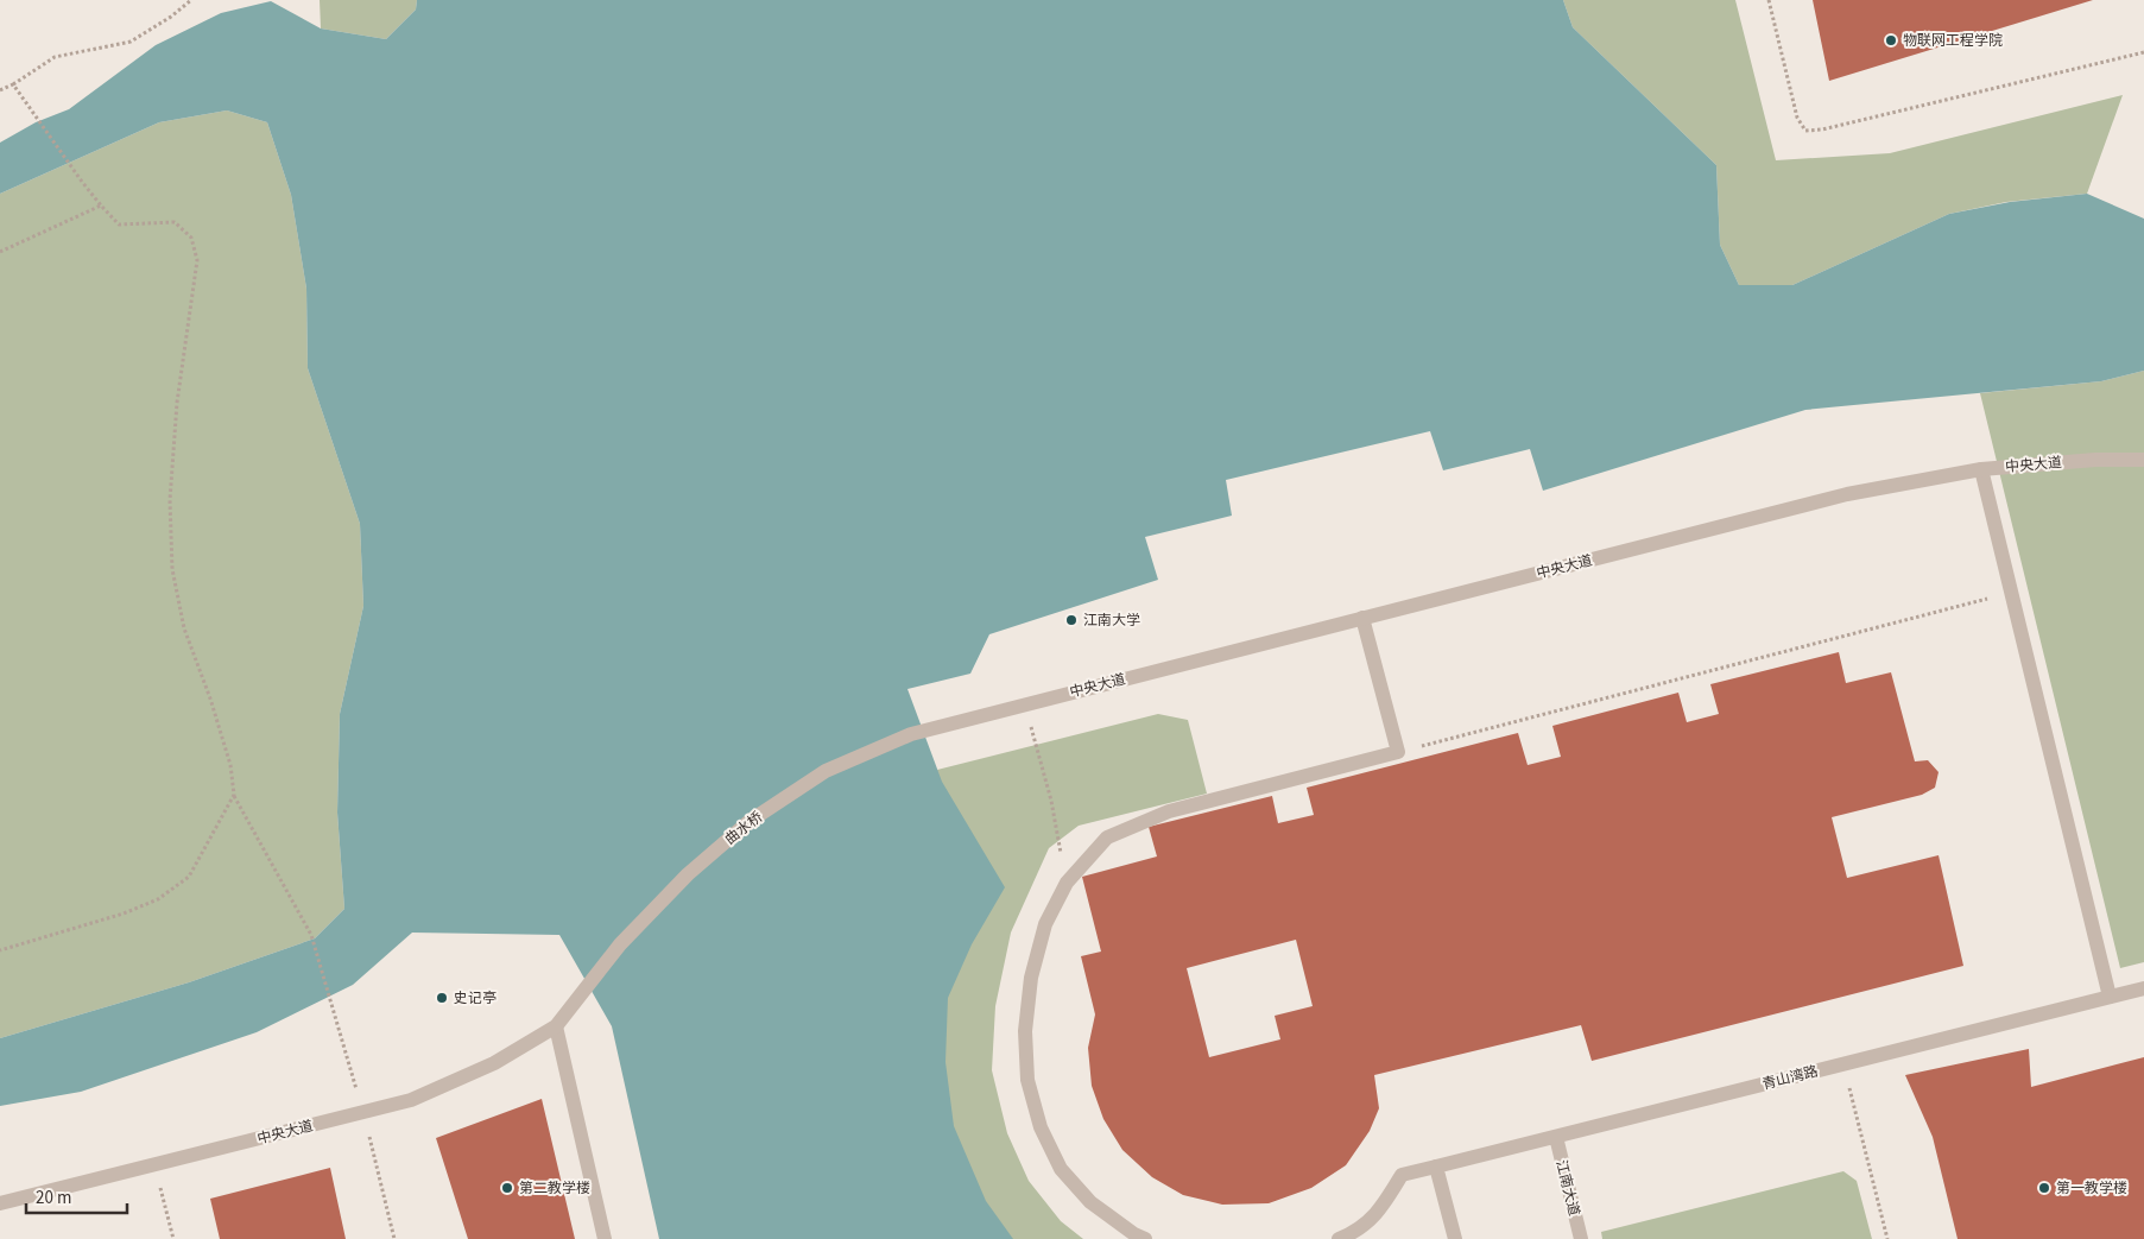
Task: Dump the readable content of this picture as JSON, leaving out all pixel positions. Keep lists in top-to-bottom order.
{
  "streets": {
    "street": [
      "中央大道",
      "曲水桥",
      "青山湾路",
      "江南大道"
    ]
  },
  "crossings": [
    ["中央大道", "曲水桥"],
    ["青山湾路", "江南大道"]
  ],
  "places": [
    "物联网工程学院",
    "江南大学",
    "史记亭",
    "第二教学楼",
    "第一教学楼"
  ],
  "scale_bar": "20 m"
}
